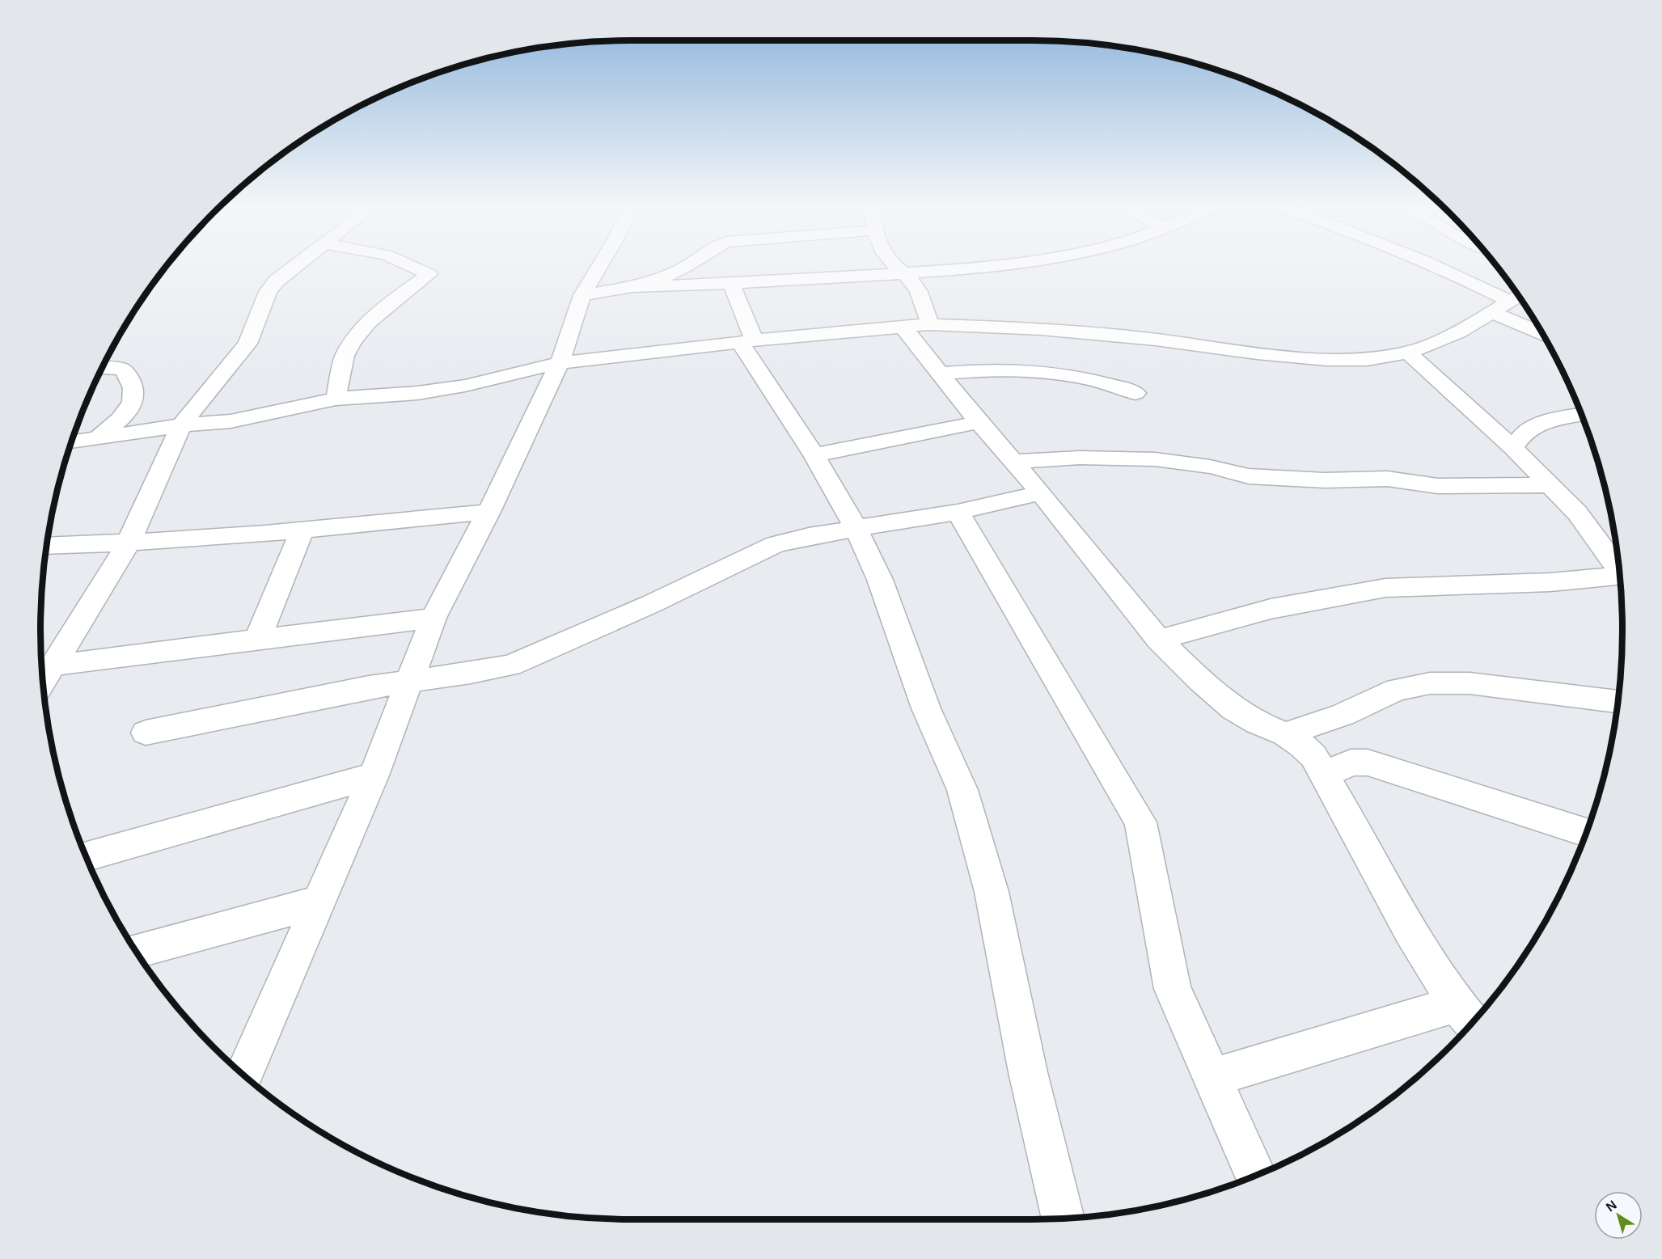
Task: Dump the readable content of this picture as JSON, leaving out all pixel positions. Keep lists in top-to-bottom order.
{
  "north": "top left"
}
